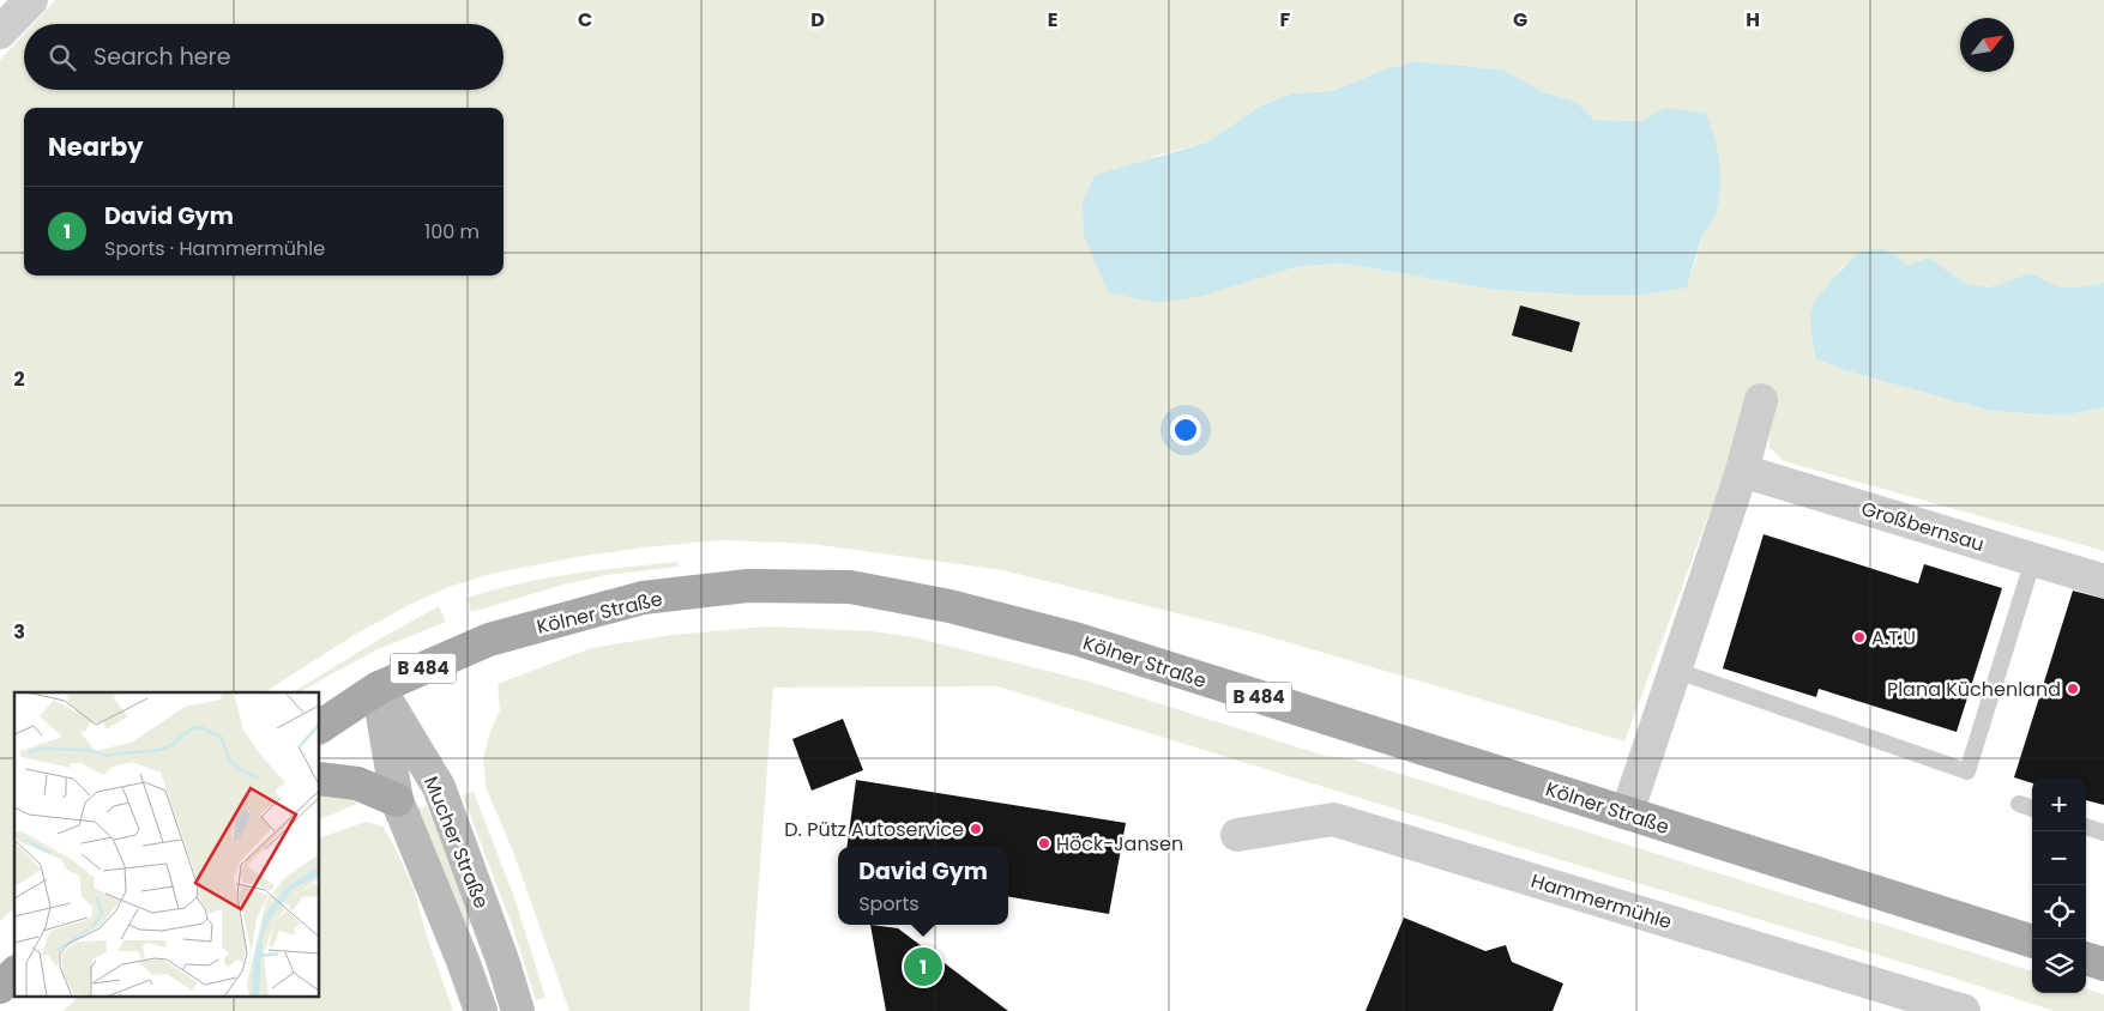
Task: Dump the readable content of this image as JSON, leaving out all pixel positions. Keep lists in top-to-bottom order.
{
  "streets": {
    "main road": ["Kölner Straße", "B 484", "Mucher Straße"],
    "street": ["Großbernsau", "Hammermühle"]
  },
  "crossings": [
    ["Kölner Straße", "B 484"],
    ["Kölner Straße", "Mucher Straße"],
    ["B 484", "Mucher Straße"]
  ],
  "places": [
    "A.T.U",
    "Plana Küchenland",
    "D. Pütz Autoservice",
    "Höck-Jansen"
  ],
  "north": "top right",
  "page": {
    "search": "Search here",
    "heading": "Nearby",
    "list": [
      {
        "mark": "1",
        "name": "David Gym",
        "note": "Sports · Hammermühle",
        "value": "100 m"
      }
    ],
    "map_buttons": ["+", "−"],
    "popup": ["David Gym", "Sports"],
    "pins": "1"
  },
  "grid": {
    "columns": [
      "C",
      "D",
      "E",
      "F",
      "G",
      "H"
    ],
    "rows": ["2", "3"]
  }
}
